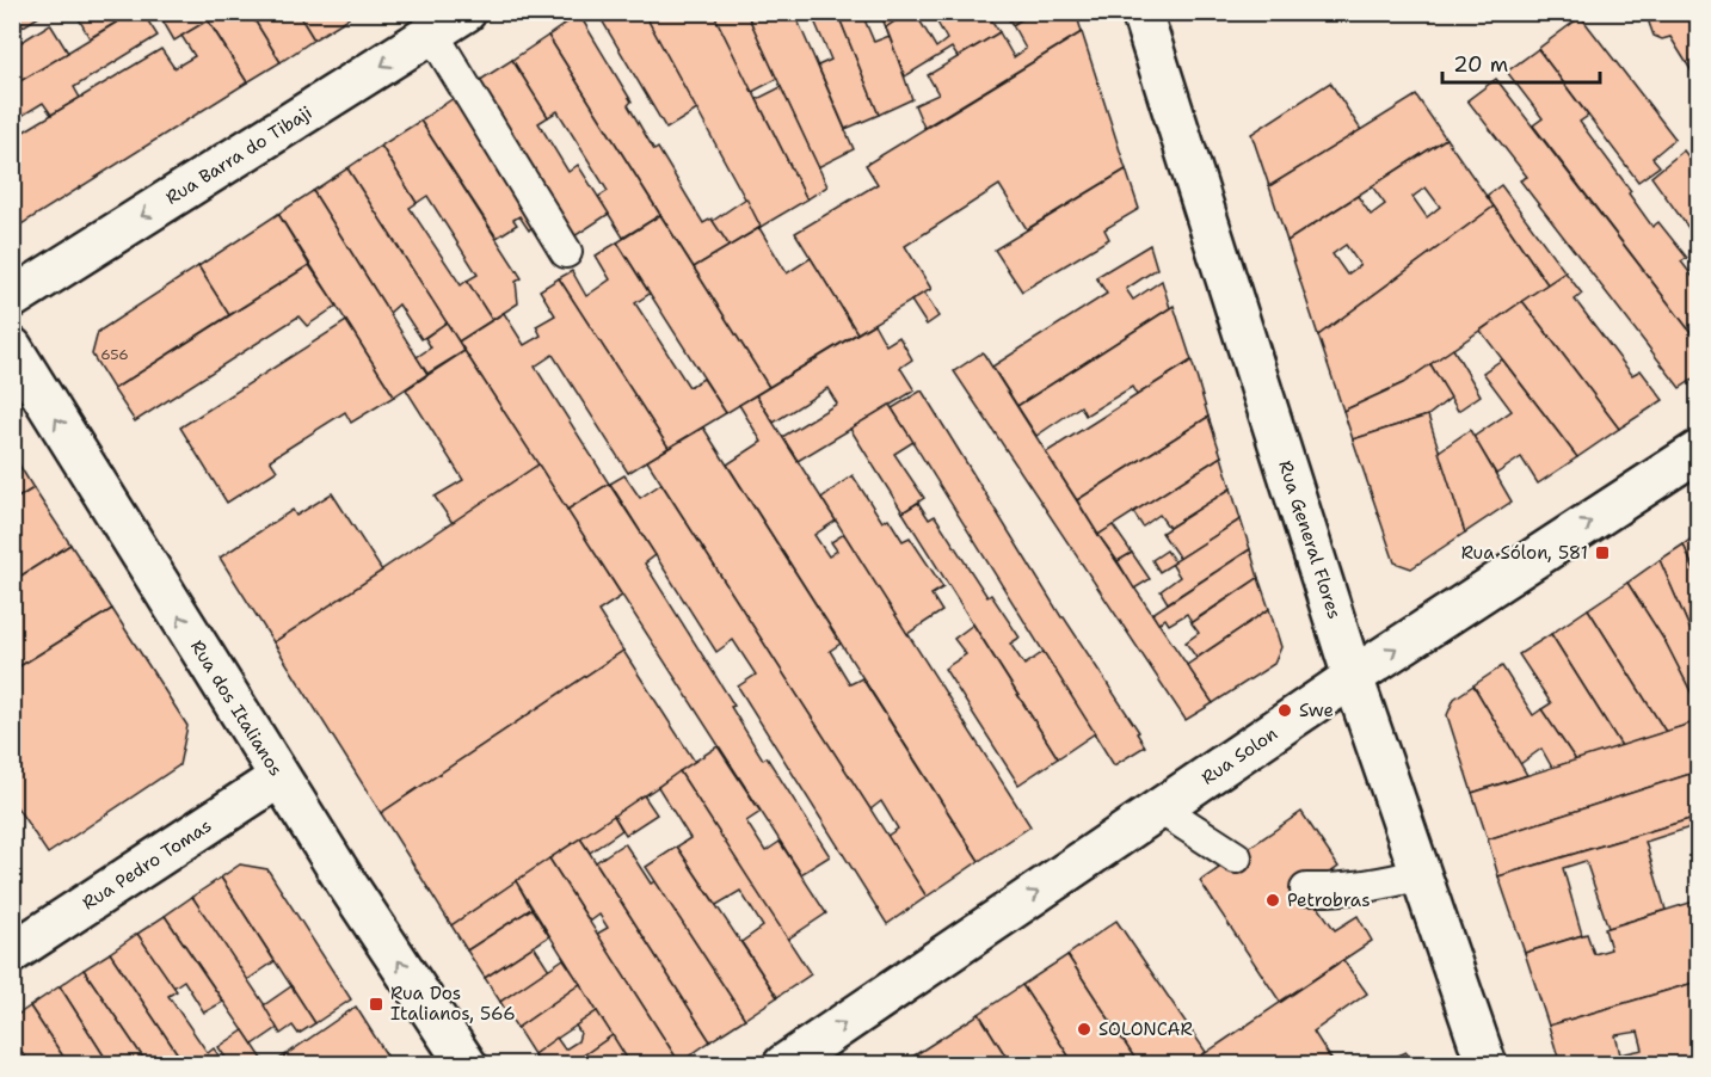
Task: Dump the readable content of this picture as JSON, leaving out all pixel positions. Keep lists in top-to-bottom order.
{
  "streets": {
    "street": [
      "Rua Barra do Tibaji",
      "Rua General Flores",
      "Rua dos Italianos",
      "Rua Solon",
      "Rua Pedro Tomas"
    ]
  },
  "crossings": [
    ["Rua General Flores", "Rua Solon"],
    ["Rua dos Italianos", "Rua Pedro Tomas"]
  ],
  "one_way": ["Rua Barra do Tibaji", "Rua dos Italianos", "Rua Solon"],
  "places": {
    "transit": ["Rua Sólon, 581", "Rua Dos Italianos, 566"],
    "other": ["Swe", "Petrobras", "SOLONCAR"]
  },
  "house_numbers": ["656"],
  "scale_bar": "20 m"
}
